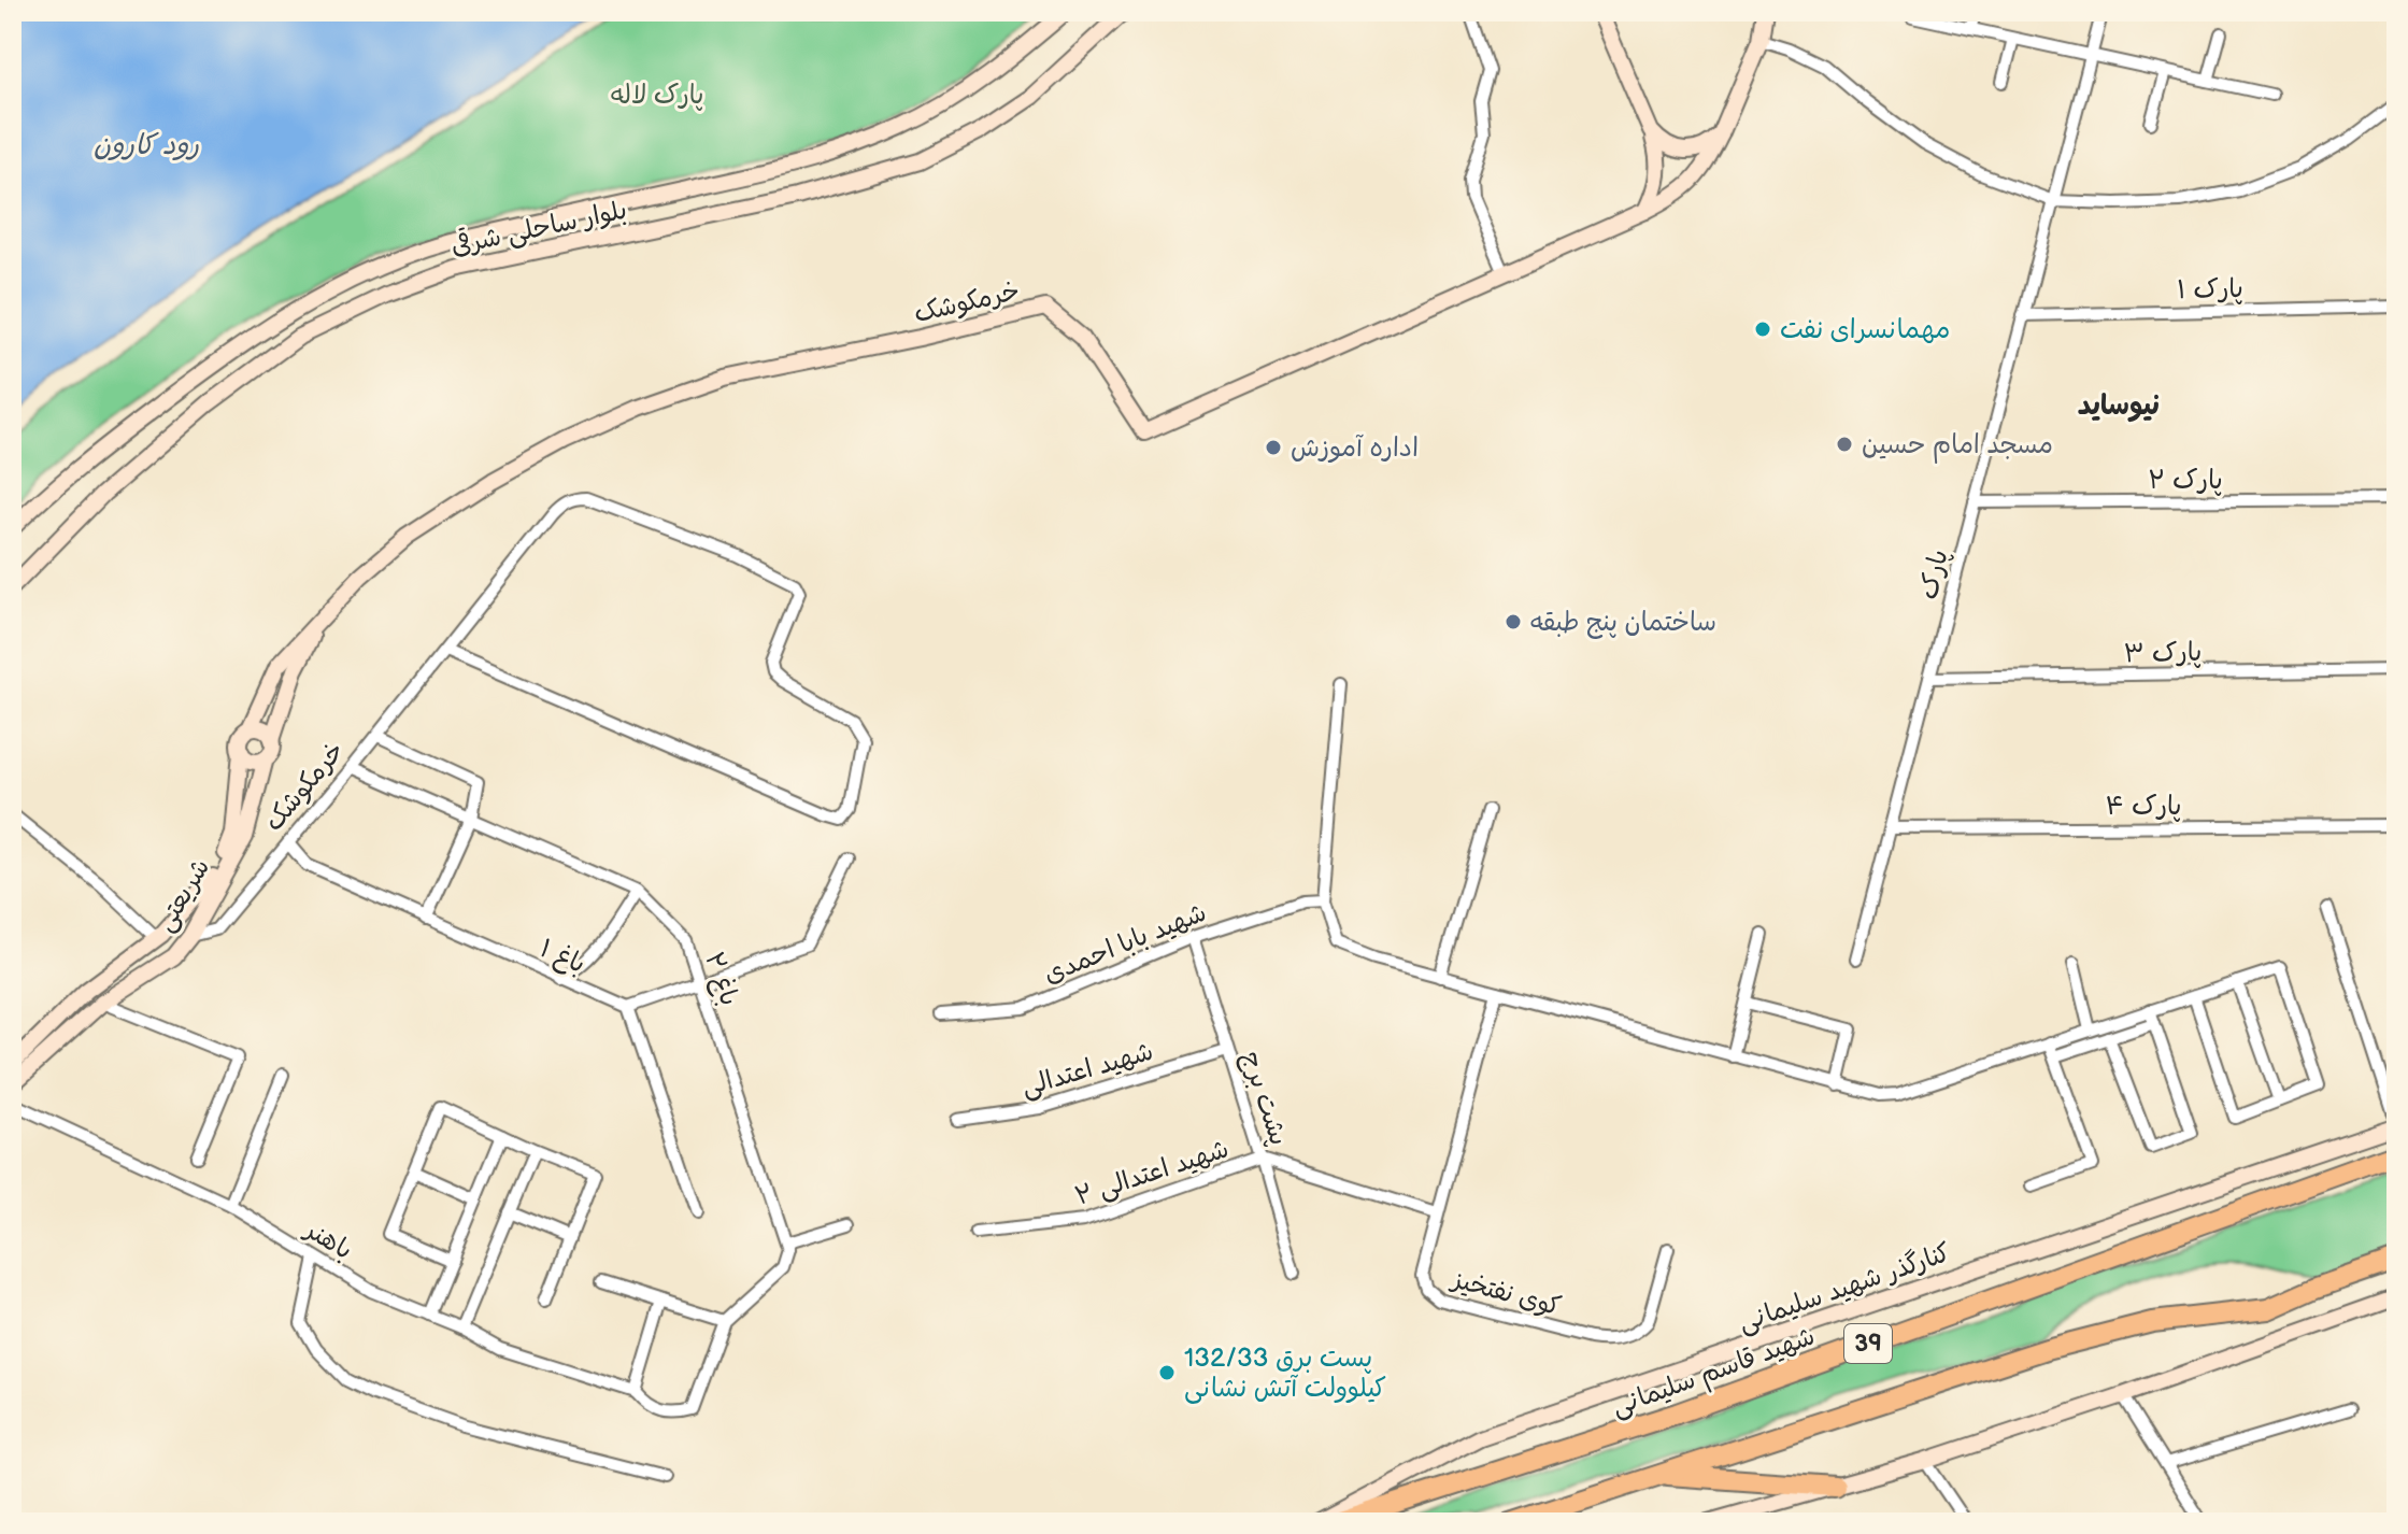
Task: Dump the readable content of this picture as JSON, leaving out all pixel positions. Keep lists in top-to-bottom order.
{
  "streets": {
    "highway": ["39", "شهید قاسم سلیمانی"],
    "street": [
      "بلوار ساحلی شرقی",
      "پارک ۱",
      "خرمکوشک",
      "پارک ۲",
      "پارک",
      "پارک ۳",
      "پارک ۴",
      "شریعتی",
      "شهید بابا احمدی",
      "باغ ۱",
      "باغ ۲",
      "شهید اعتدالی",
      "پشت برج",
      "شهید اعتدالی ۲",
      "باهنر",
      "کنارگذر شهید سلیمانی",
      "کوی نفتخیز"
    ]
  },
  "crossings": [
    ["پارک ۱", "پارک"],
    ["خرمکوشک", "شریعتی"],
    ["خرمکوشک", "باغ ۱"],
    ["خرمکوشک", "باغ ۲"],
    ["پارک ۲", "پارک"],
    ["پارک", "پارک ۳"],
    ["پارک", "پارک ۴"],
    ["شهید بابا احمدی", "پشت برج"],
    ["شهید اعتدالی", "پشت برج"],
    ["پشت برج", "شهید اعتدالی ۲"],
    ["شهید اعتدالی ۲", "کوی نفتخیز"]
  ],
  "districts": ["نیوساید"],
  "water": ["رود کارون"],
  "parks": ["پارک لاله"],
  "places": [
    "مهمانسرای نفت",
    "مسجد امام حسین",
    "اداره آموزش",
    "ساختمان پنج طبقه",
    "پست برق 132/33 کیلوولت آتش نشانی"
  ]
}
